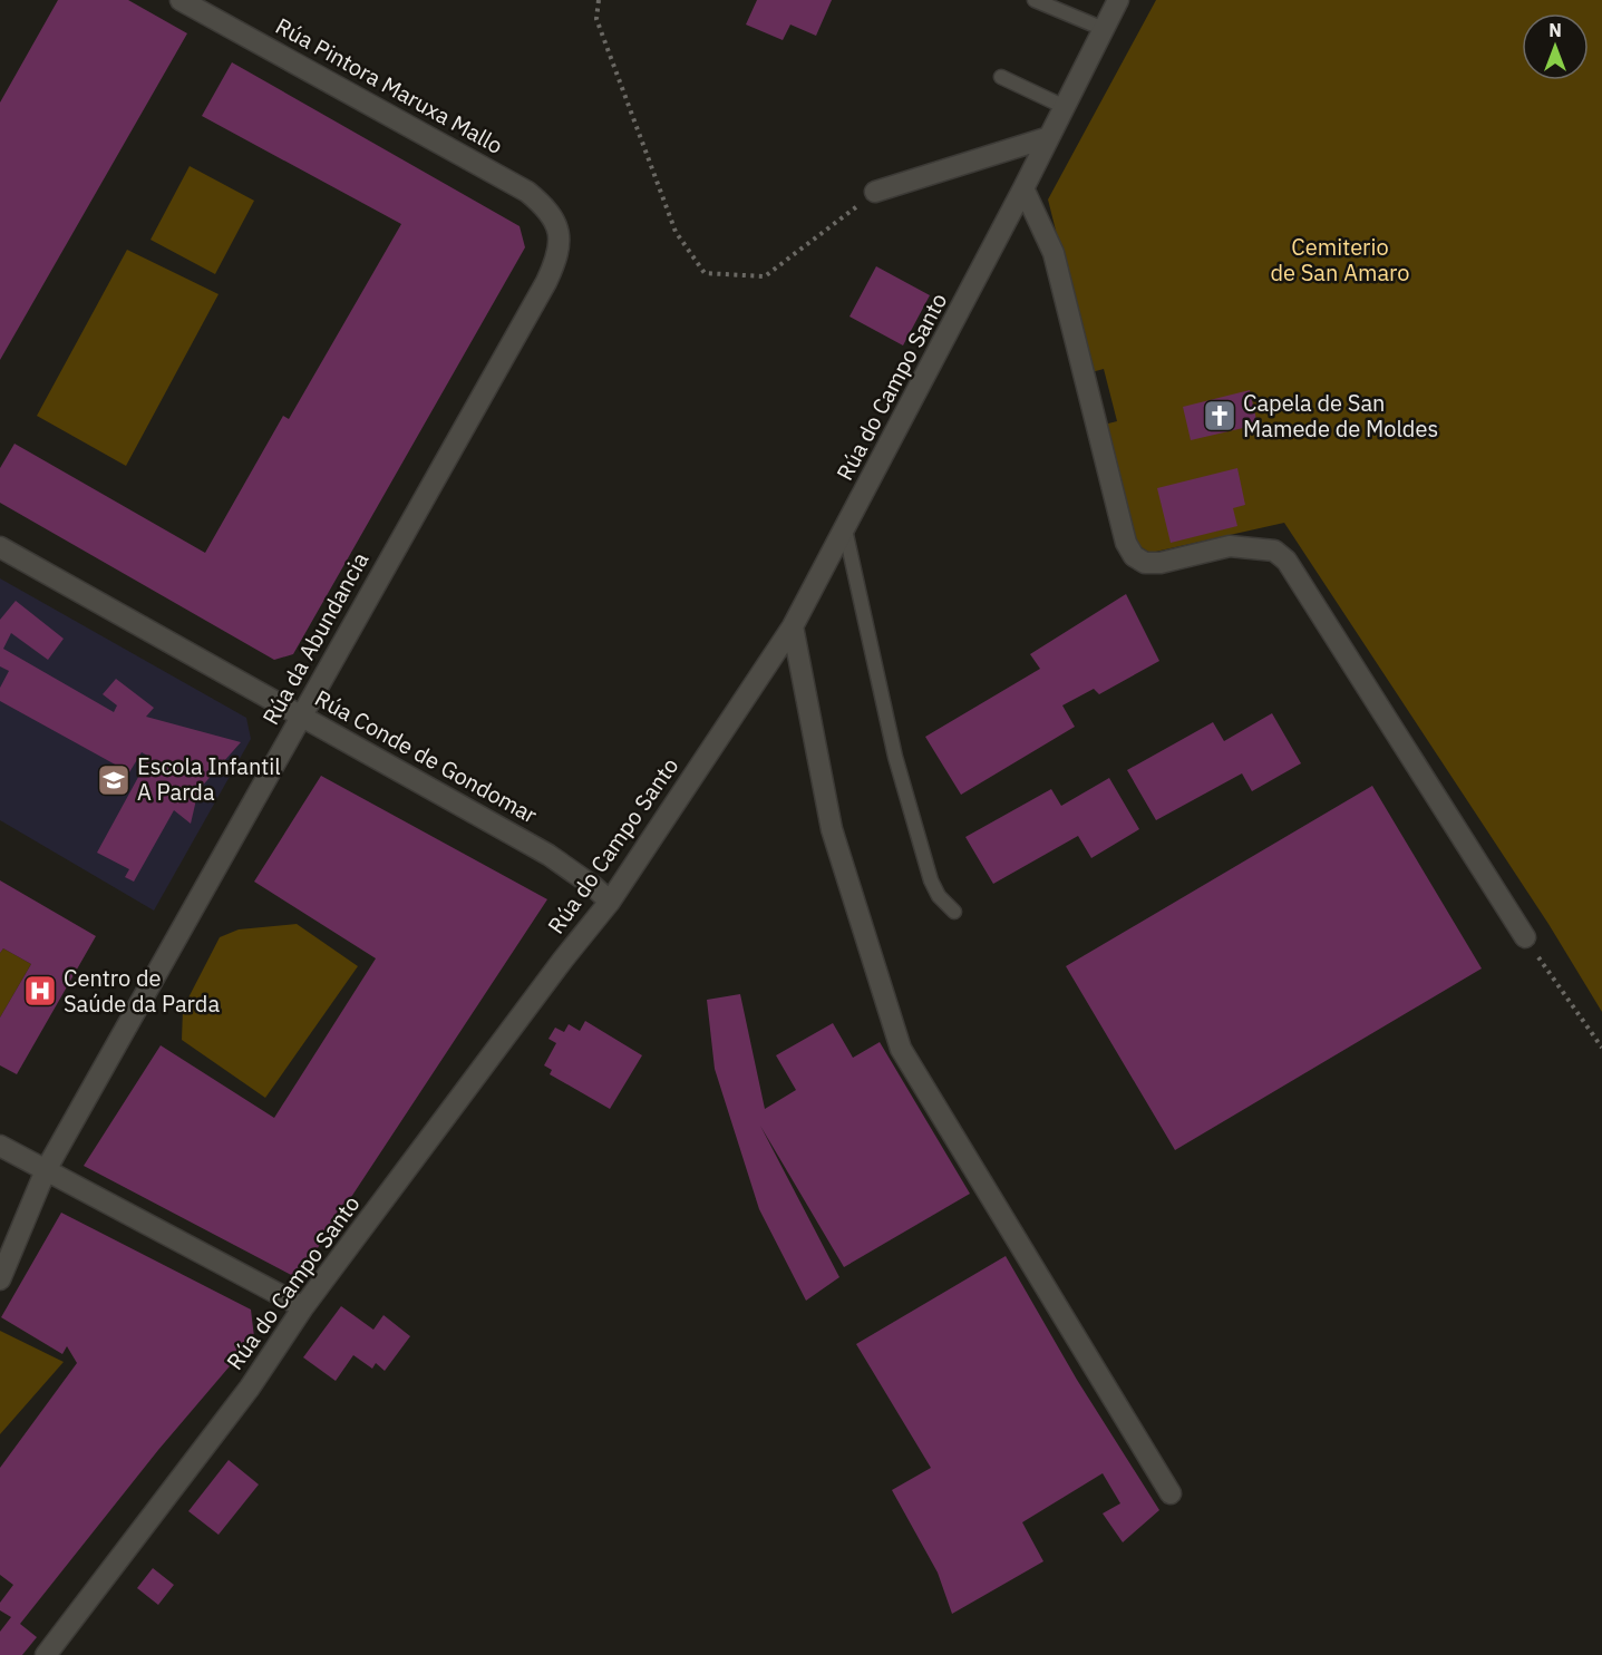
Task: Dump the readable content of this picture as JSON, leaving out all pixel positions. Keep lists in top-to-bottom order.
{
  "streets": {
    "street": [
      "Rúa Pintora Maruxa Mallo",
      "Rúa do Campo Santo",
      "Rúa da Abundancia",
      "Rúa Conde de Gondomar"
    ]
  },
  "crossings": [
    ["Rúa Pintora Maruxa Mallo", "Rúa da Abundancia"],
    ["Rúa do Campo Santo", "Rúa Conde de Gondomar"],
    ["Rúa da Abundancia", "Rúa Conde de Gondomar"]
  ],
  "parks": ["Cemiterio de San Amaro"],
  "places": {
    "church": ["Capela de San Mamede de Moldes"],
    "school or university": ["Escola Infantil A Parda"],
    "hospital": ["Centro de Saúde da Parda"]
  },
  "north": "top"
}
